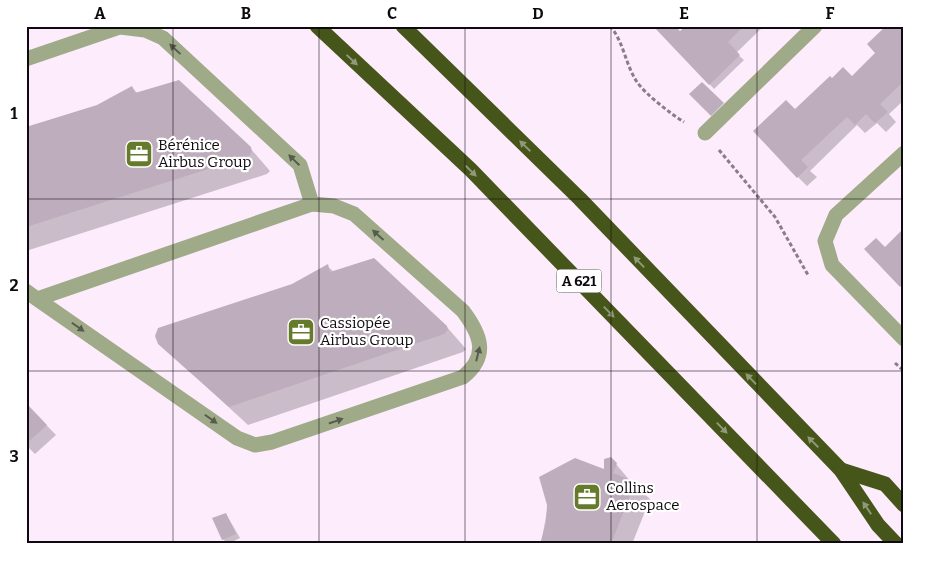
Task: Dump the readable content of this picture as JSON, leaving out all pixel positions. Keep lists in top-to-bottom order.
{
  "streets": {
    "highway": ["A 621"]
  },
  "places": {
    "office": ["Bérénice Airbus Group", "Cassiopée Airbus Group", "Collins Aerospace"]
  },
  "grid": {
    "columns": [
      "A",
      "B",
      "C",
      "D",
      "E",
      "F"
    ],
    "rows": ["1", "2", "3"]
  }
}
